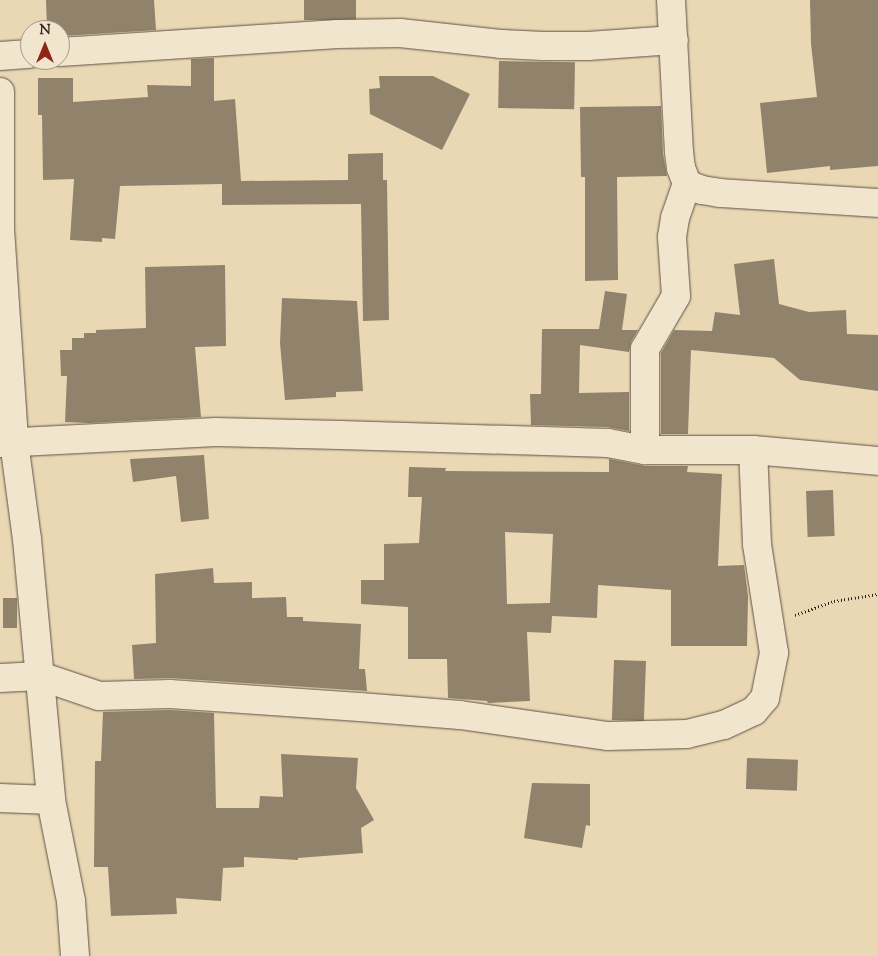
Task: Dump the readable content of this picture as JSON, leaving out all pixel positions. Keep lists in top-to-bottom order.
{
  "north": "top"
}
